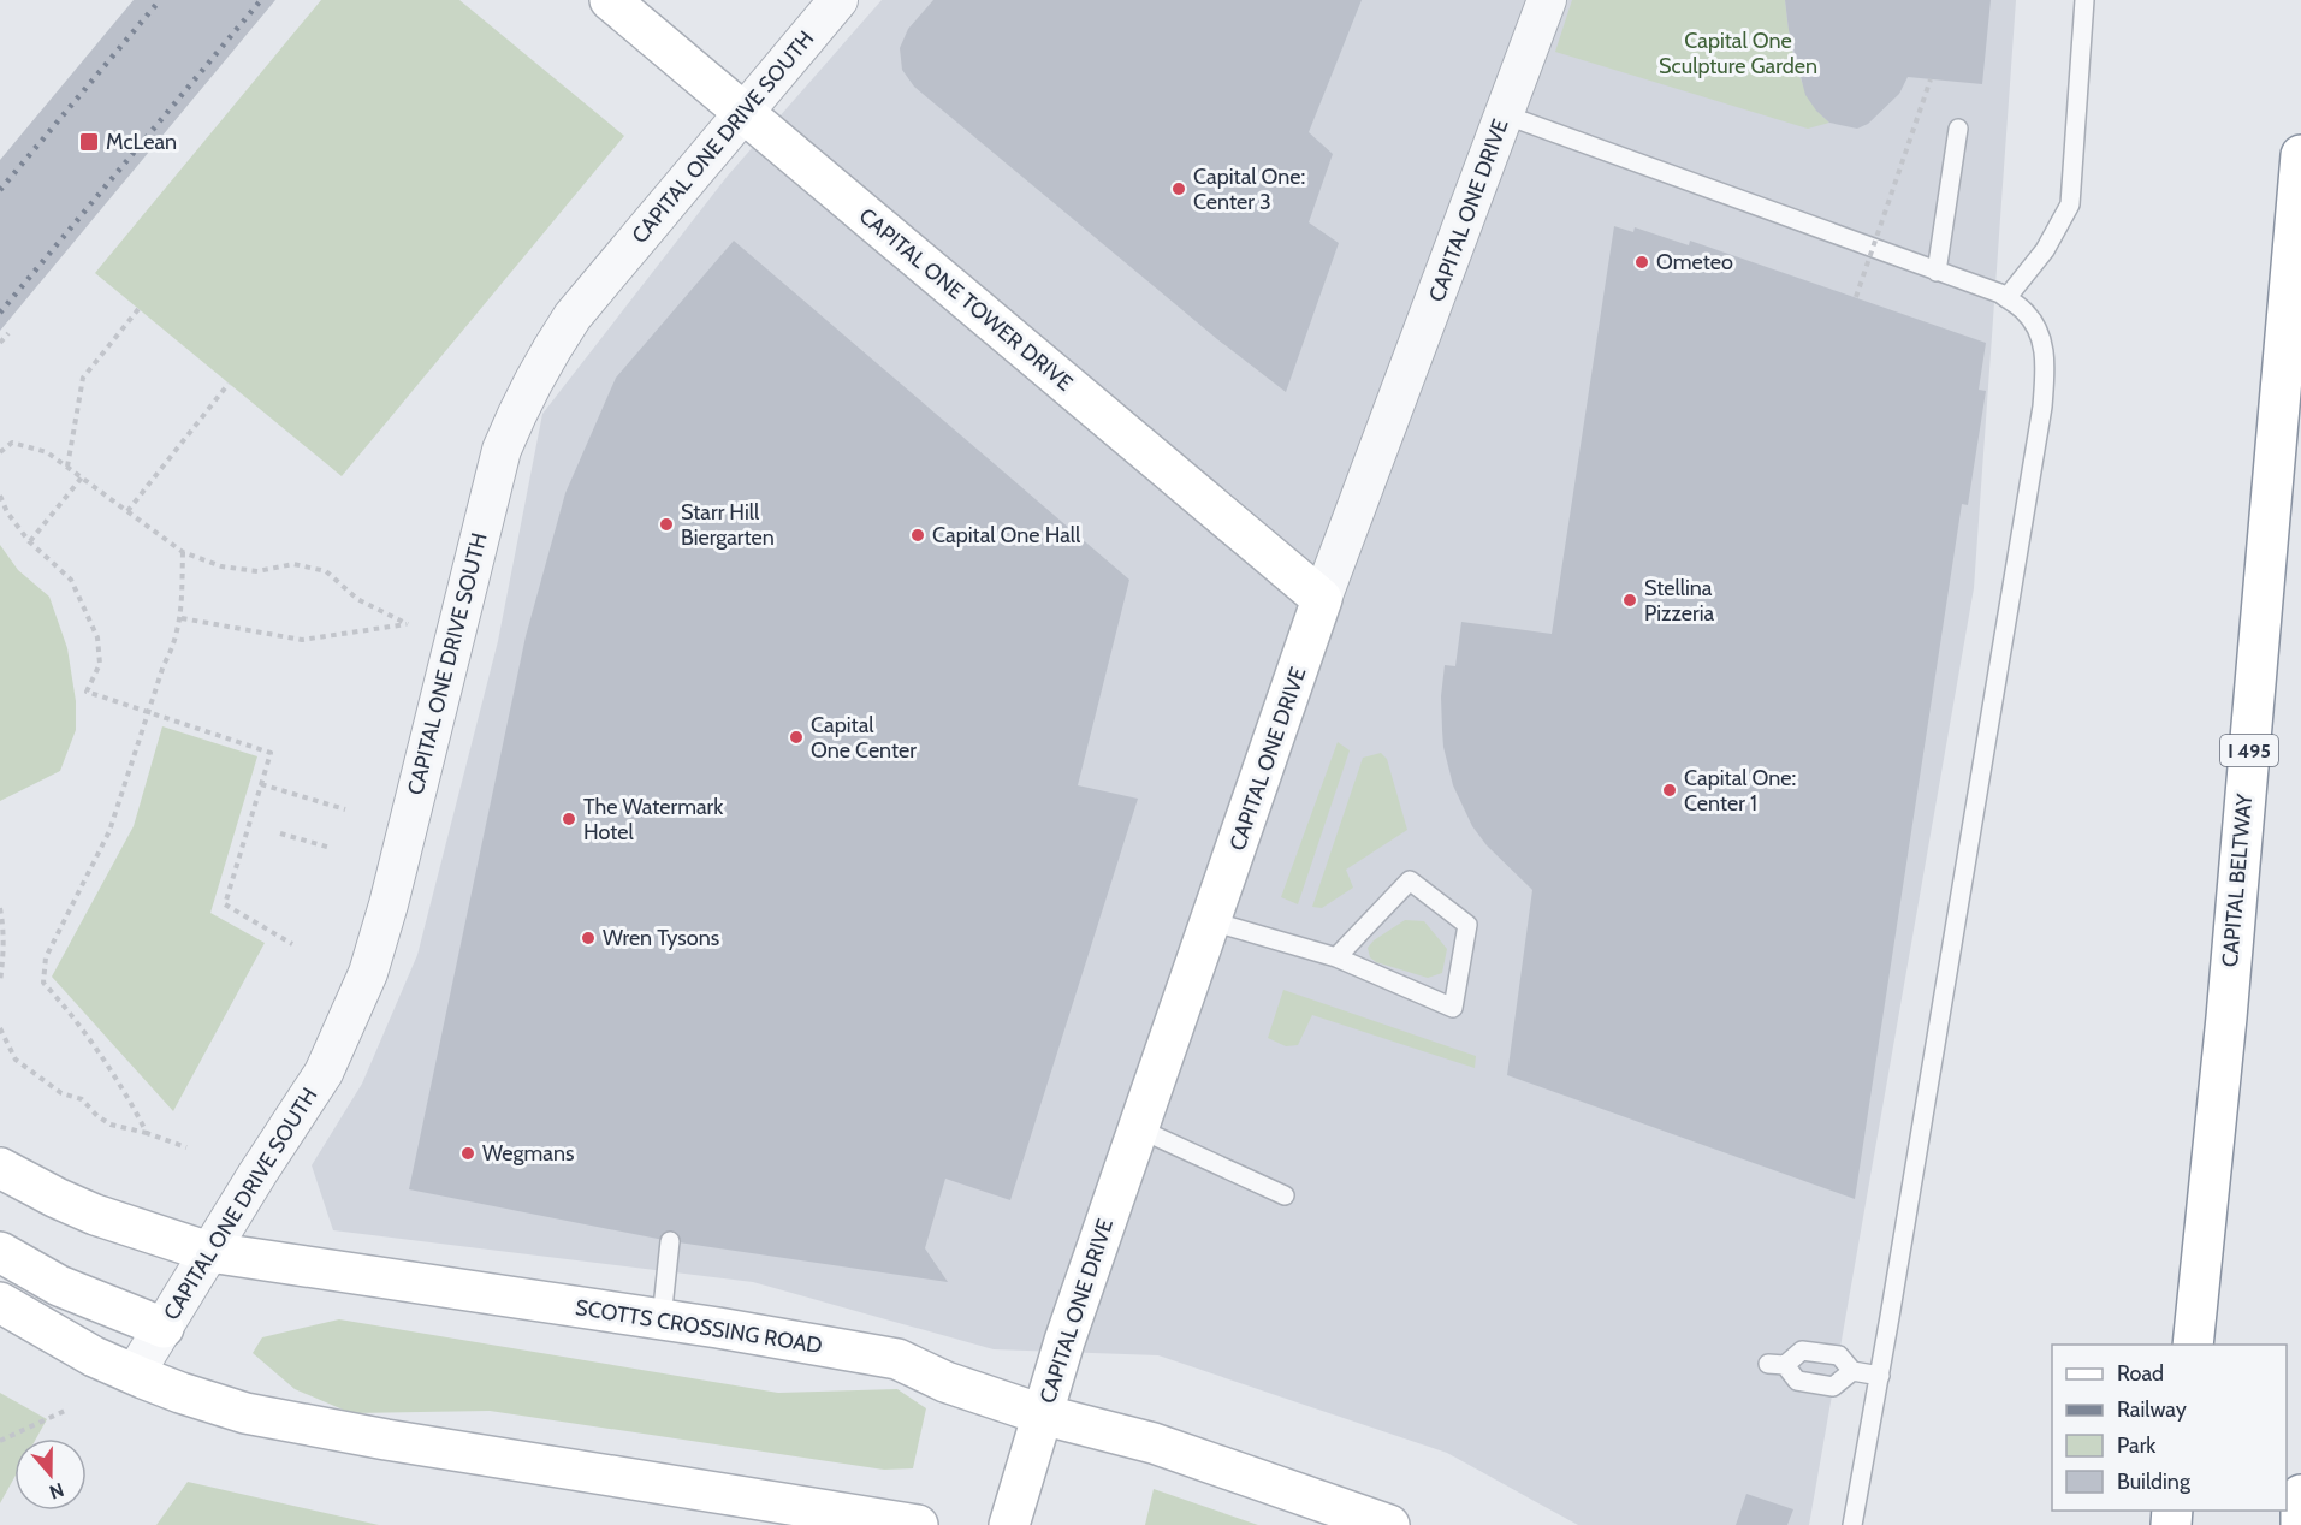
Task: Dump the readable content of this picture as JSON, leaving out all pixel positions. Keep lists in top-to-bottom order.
{
  "streets": {
    "main road": [
      "CAPITAL ONE DRIVE",
      "CAPITAL ONE TOWER DRIVE",
      "I 495",
      "CAPITAL BELTWAY",
      "SCOTTS CROSSING ROAD"
    ],
    "street": ["CAPITAL ONE DRIVE SOUTH"]
  },
  "crossings": [
    ["CAPITAL ONE DRIVE SOUTH", "CAPITAL ONE TOWER DRIVE"],
    ["CAPITAL ONE DRIVE SOUTH", "SCOTTS CROSSING ROAD"],
    ["CAPITAL ONE DRIVE", "CAPITAL ONE TOWER DRIVE"],
    ["CAPITAL ONE DRIVE", "SCOTTS CROSSING ROAD"]
  ],
  "parks": ["Capital One Sculpture Garden"],
  "places": {
    "transit": ["McLean"],
    "other": [
      "Capital One: Center 3",
      "Ometeo",
      "Starr Hill Biergarten",
      "Capital One Hall",
      "Stellina Pizzeria",
      "Capital One Center",
      "Capital One: Center 1",
      "The Watermark Hotel",
      "Wren Tysons",
      "Wegmans"
    ]
  },
  "legend": [
    "Road",
    "Railway",
    "Park",
    "Building"
  ],
  "north": "bottom"
}
